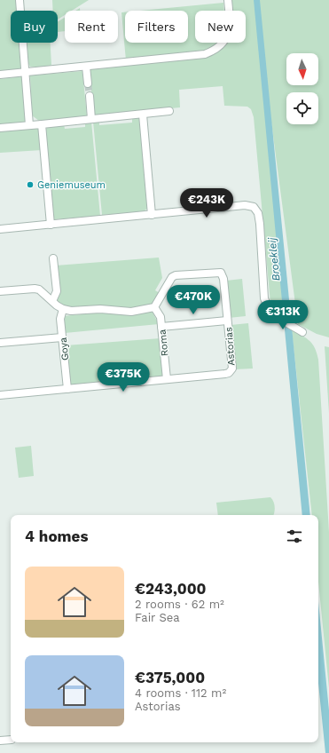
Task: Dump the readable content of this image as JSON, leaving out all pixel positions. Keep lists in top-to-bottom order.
{
  "streets": {
    "street": ["Roma", "Astorias", "Goya"]
  },
  "crossings": [
    ["Roma", "Astorias"],
    ["Astorias", "Goya"]
  ],
  "water": ["Broekleij"],
  "places": ["Geniemuseum"],
  "north": "bottom",
  "page": {
    "chip": [
      "Buy",
      "Rent",
      "Filters",
      "New"
    ],
    "price": [
      "€243K",
      "€470K",
      "€313K",
      "€375K"
    ],
    "heading": "4 homes",
    "list": [
      {
        "name": "€243,000",
        "note": "2 rooms · 62 m² · Fair Sea"
      },
      {
        "name": "€375,000",
        "note": "4 rooms · 112 m² · Astorias"
      }
    ]
  }
}
